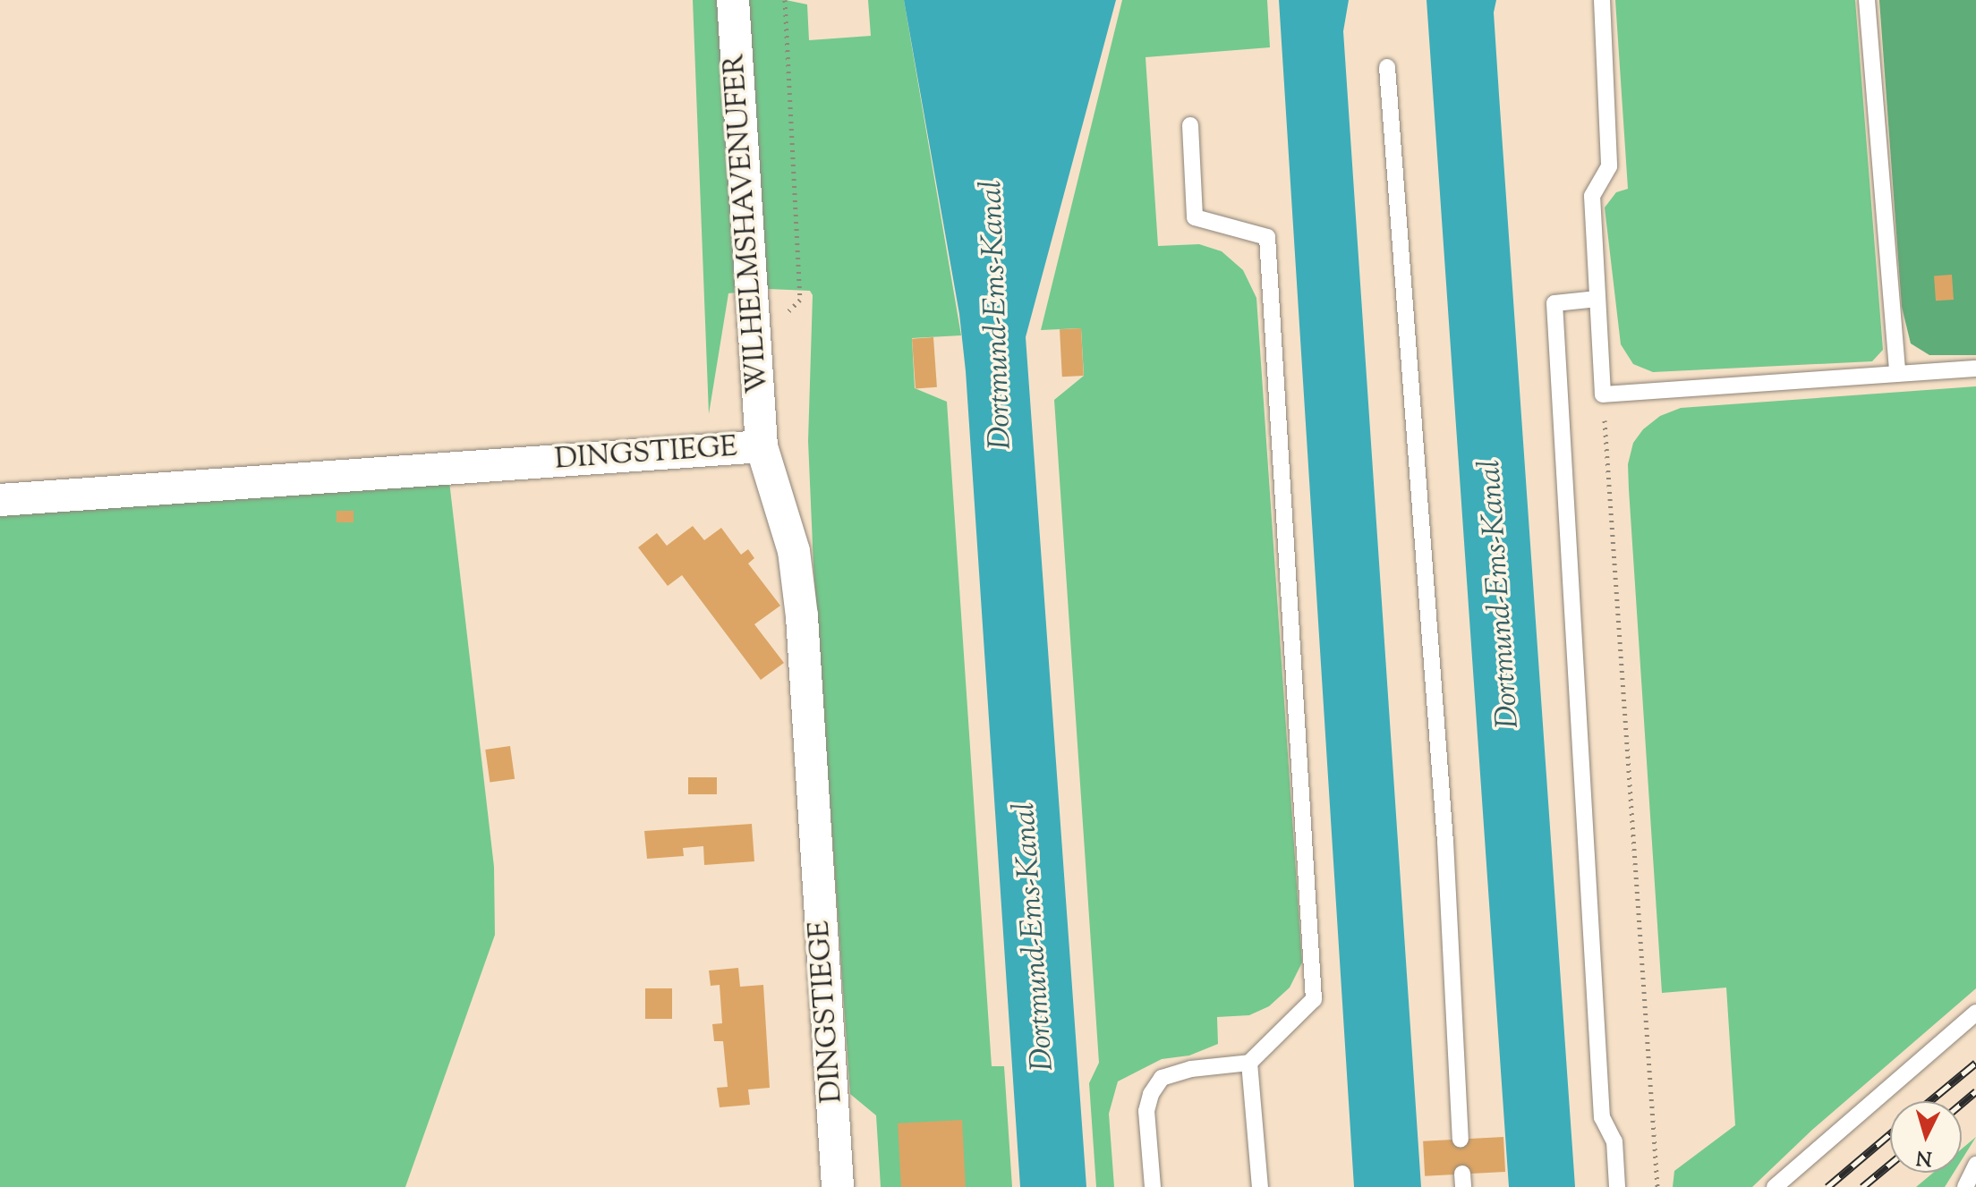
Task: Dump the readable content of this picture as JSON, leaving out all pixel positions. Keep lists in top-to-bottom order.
{
  "streets": {
    "street": ["WILHELMSHAVENUFER", "DINGSTIEGE"]
  },
  "crossings": [
    ["WILHELMSHAVENUFER", "DINGSTIEGE"]
  ],
  "water": ["Dortmund-Ems-Kanal"],
  "north": "bottom"
}
